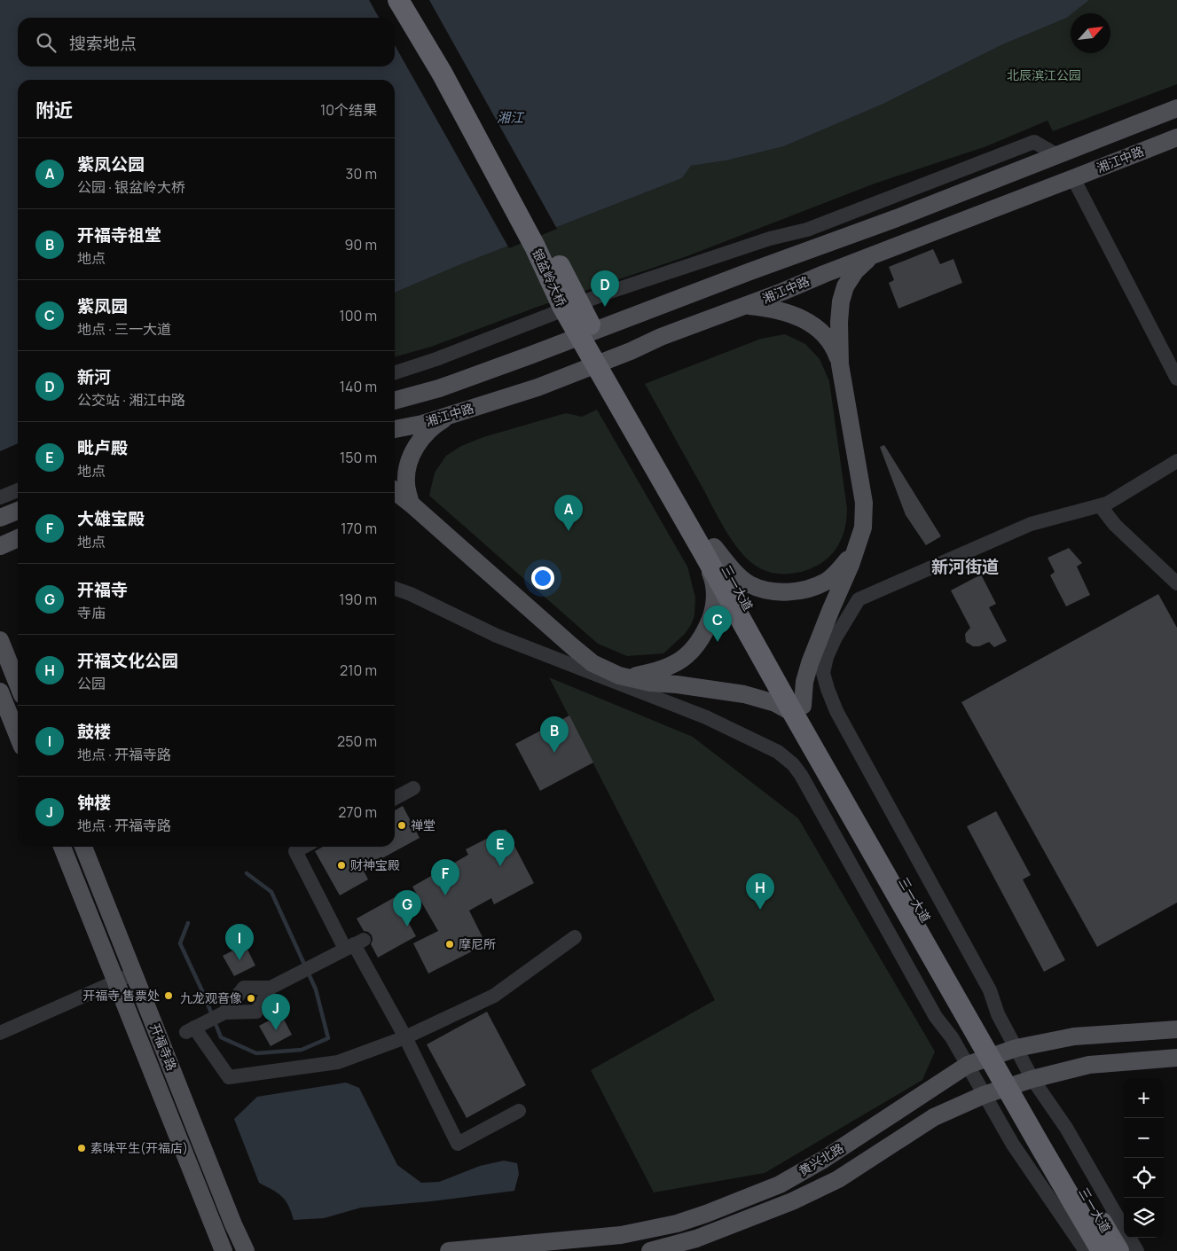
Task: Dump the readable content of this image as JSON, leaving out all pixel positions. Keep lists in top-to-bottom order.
{
  "streets": {
    "highway": ["银盆岭大桥", "三一大道"],
    "main road": ["湘江中路", "开福寺路", "黄兴北路"]
  },
  "crossings": [
    ["银盆岭大桥", "三一大道"]
  ],
  "districts": ["新河街道"],
  "water": ["湘江"],
  "parks": ["北辰滨江公园"],
  "places": [
    "禅堂",
    "财神宝殿",
    "摩尼所",
    "开福寺 售票处",
    "九龙观音像",
    "素味平生(开福店)"
  ],
  "north": "top right",
  "page": {
    "search": "搜索地点",
    "heading": ["附近", "10个结果"],
    "list": [
      {
        "mark": "A",
        "name": "紫凤公园",
        "note": "公园 · 银盆岭大桥",
        "value": "30 m"
      },
      {
        "mark": "B",
        "name": "开福寺祖堂",
        "note": "地点",
        "value": "90 m"
      },
      {
        "mark": "C",
        "name": "紫凤园",
        "note": "地点 · 三一大道",
        "value": "100 m"
      },
      {
        "mark": "D",
        "name": "新河",
        "note": "公交站 · 湘江中路",
        "value": "140 m"
      },
      {
        "mark": "E",
        "name": "毗卢殿",
        "note": "地点",
        "value": "150 m"
      },
      {
        "mark": "F",
        "name": "大雄宝殿",
        "note": "地点",
        "value": "170 m"
      },
      {
        "mark": "G",
        "name": "开福寺",
        "note": "寺庙",
        "value": "190 m"
      },
      {
        "mark": "H",
        "name": "开福文化公园",
        "note": "公园",
        "value": "210 m"
      },
      {
        "mark": "I",
        "name": "鼓楼",
        "note": "地点 · 开福寺路",
        "value": "250 m"
      },
      {
        "mark": "J",
        "name": "钟楼",
        "note": "地点 · 开福寺路",
        "value": "270 m"
      }
    ],
    "pins": [
      "D",
      "A",
      "C",
      "B",
      "E",
      "F",
      "H",
      "G",
      "I",
      "J"
    ],
    "map_buttons": ["+", "−"]
  }
}
